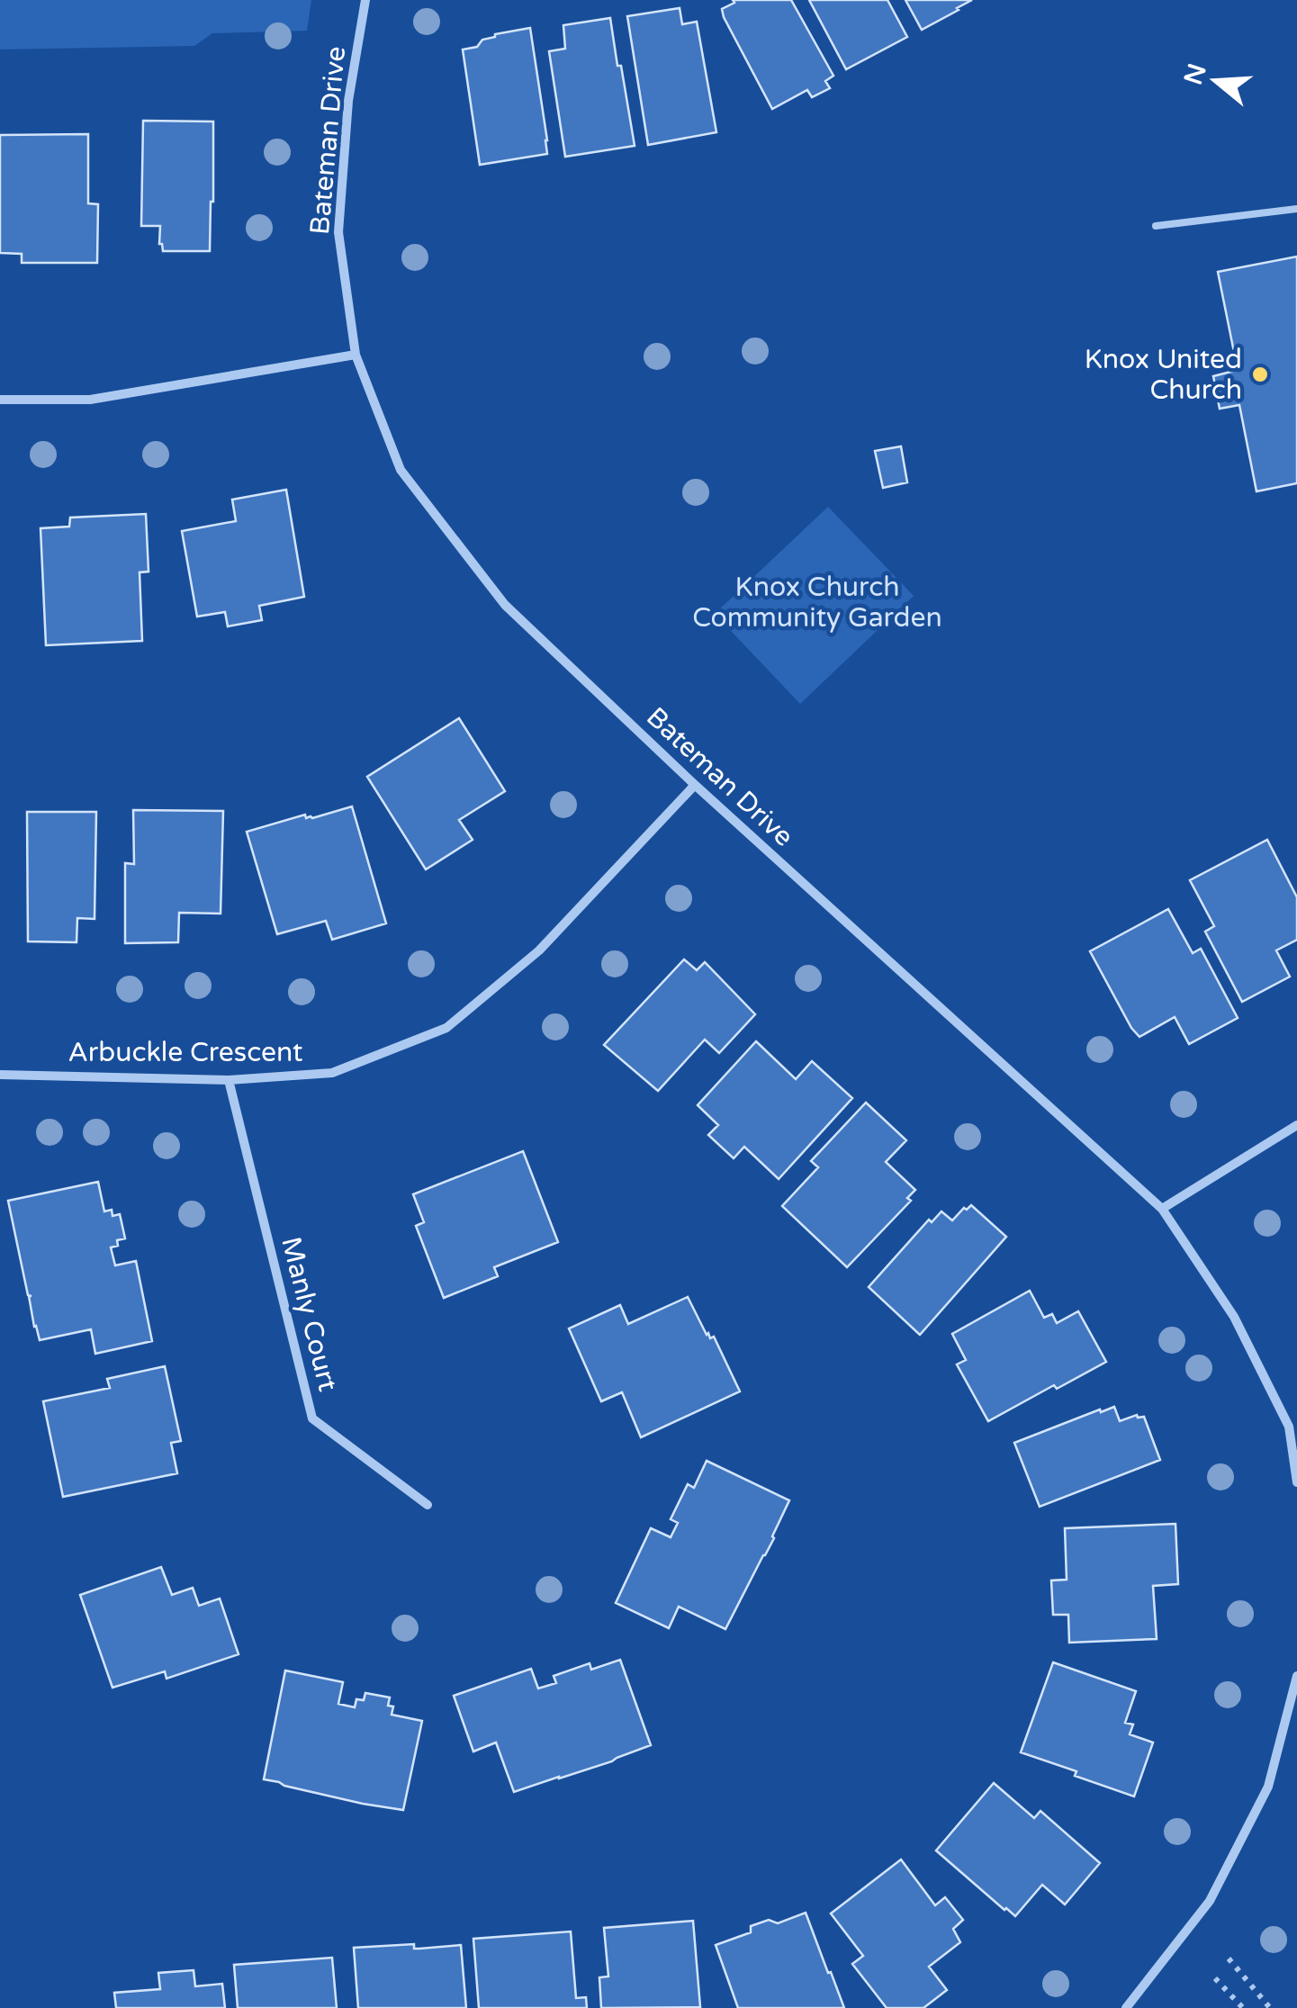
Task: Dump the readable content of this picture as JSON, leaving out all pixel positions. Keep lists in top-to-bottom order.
{
  "streets": {
    "street": ["Bateman Drive", "Arbuckle Crescent", "Manly Court"]
  },
  "crossings": [
    ["Bateman Drive", "Arbuckle Crescent"],
    ["Arbuckle Crescent", "Manly Court"]
  ],
  "parks": ["Knox Church Community Garden"],
  "places": ["Knox United Church"],
  "north": "left"
}
